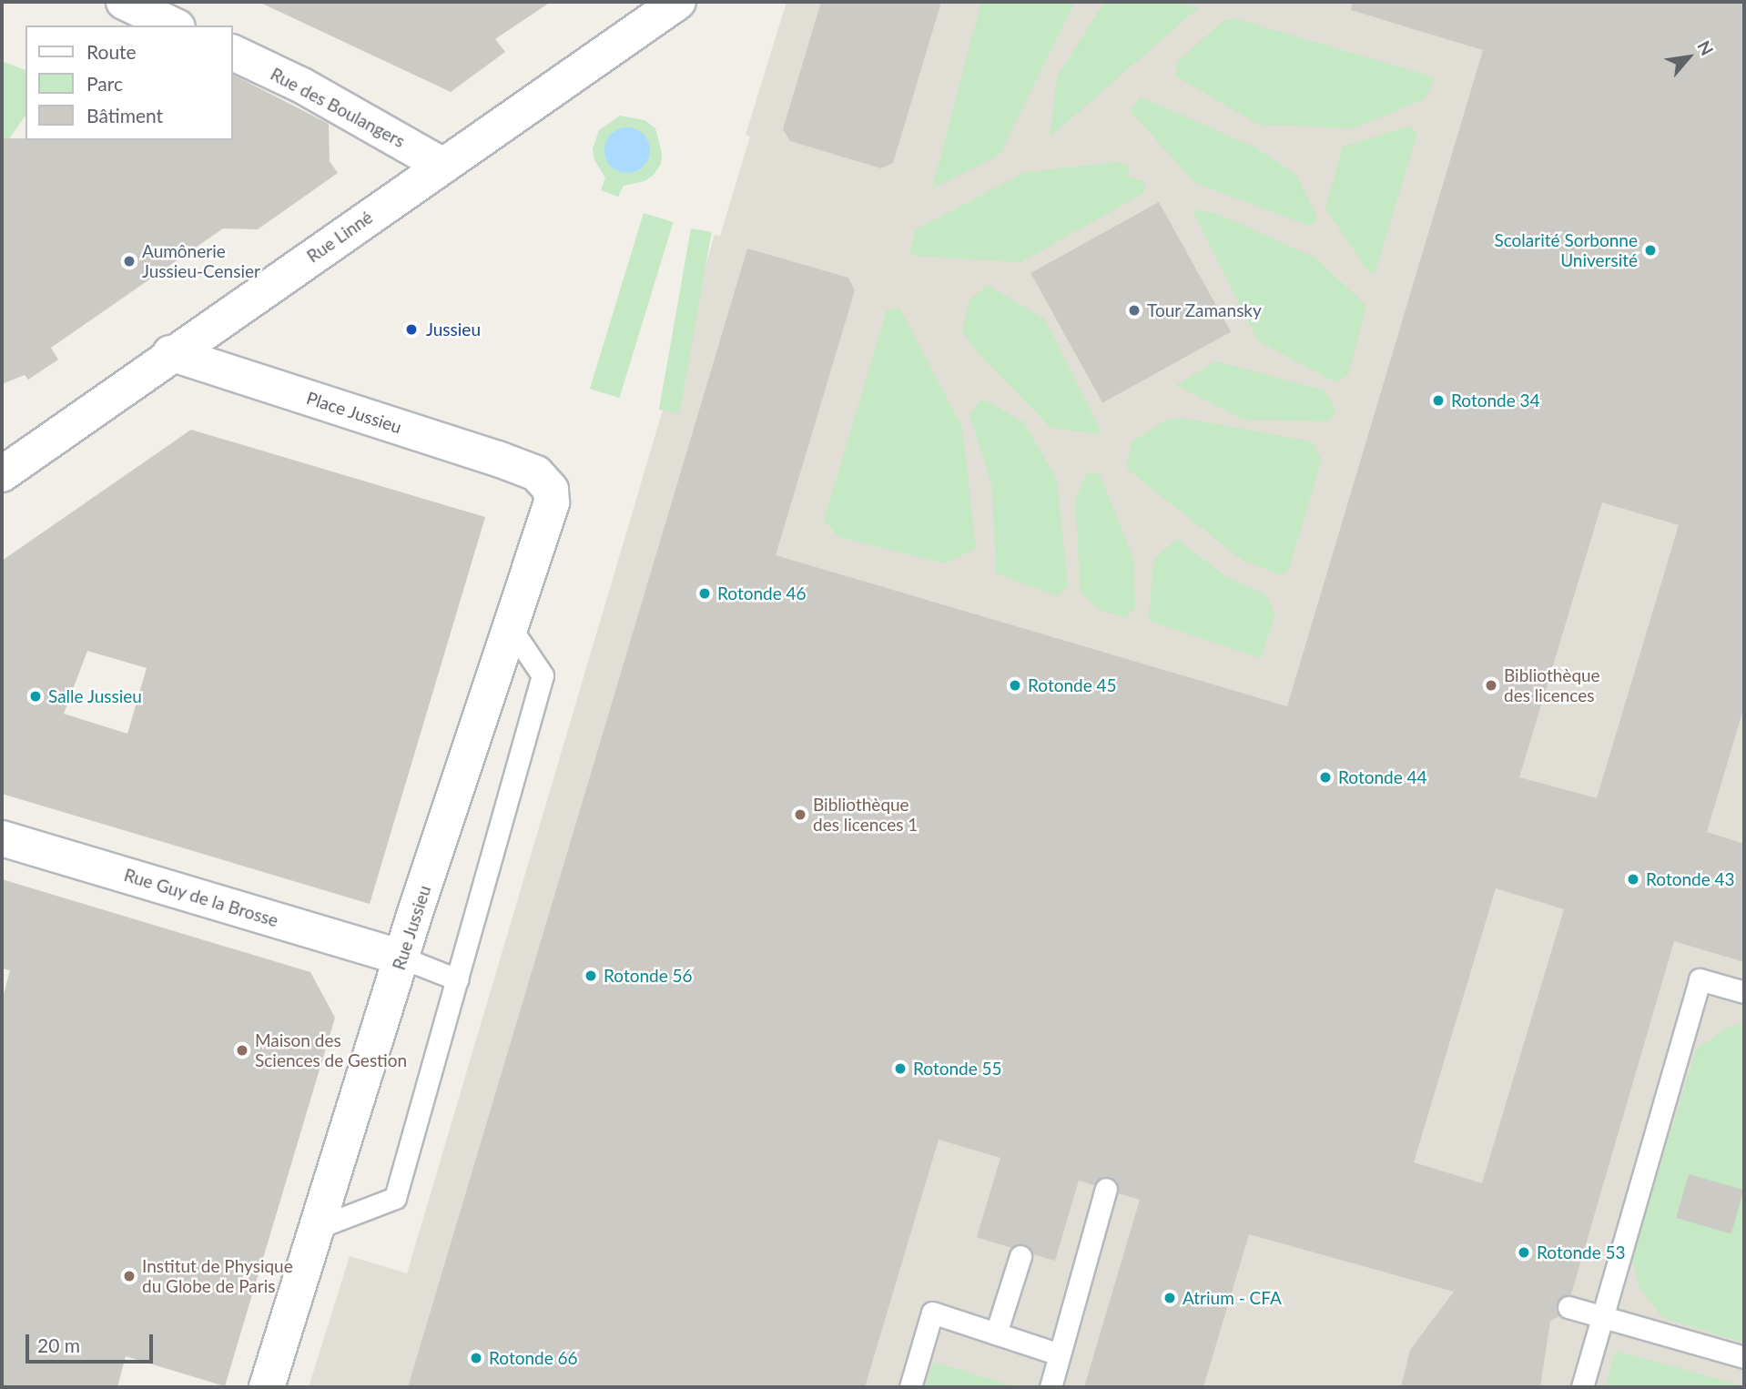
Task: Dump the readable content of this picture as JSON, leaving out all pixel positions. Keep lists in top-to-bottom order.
{
  "streets": {
    "street": [
      "Rue des Boulangers",
      "Rue Linné",
      "Place Jussieu",
      "Rue Guy de la Brosse",
      "Rue Jussieu"
    ]
  },
  "crossings": [
    ["Rue des Boulangers", "Rue Linné"],
    ["Rue Linné", "Place Jussieu"],
    ["Place Jussieu", "Rue Jussieu"],
    ["Rue Guy de la Brosse", "Rue Jussieu"]
  ],
  "places": [
    "Scolarité Sorbonne Université",
    "Aumônerie Jussieu-Censier",
    "Tour Zamansky",
    "Jussieu",
    "Rotonde 34",
    "Rotonde 46",
    "Rotonde 45",
    "Bibliothèque des licences",
    "Salle Jussieu",
    "Rotonde 44",
    "Bibliothèque des licences 1",
    "Rotonde 43",
    "Rotonde 56",
    "Maison des Sciences de Gestion",
    "Rotonde 55",
    "Rotonde 53",
    "Institut de Physique du Globe de Paris",
    "Atrium - CFA",
    "Rotonde 66"
  ],
  "legend": ["Route", "Parc", "Bâtiment"],
  "scale_bar": "20 m",
  "north": "top right"
}
